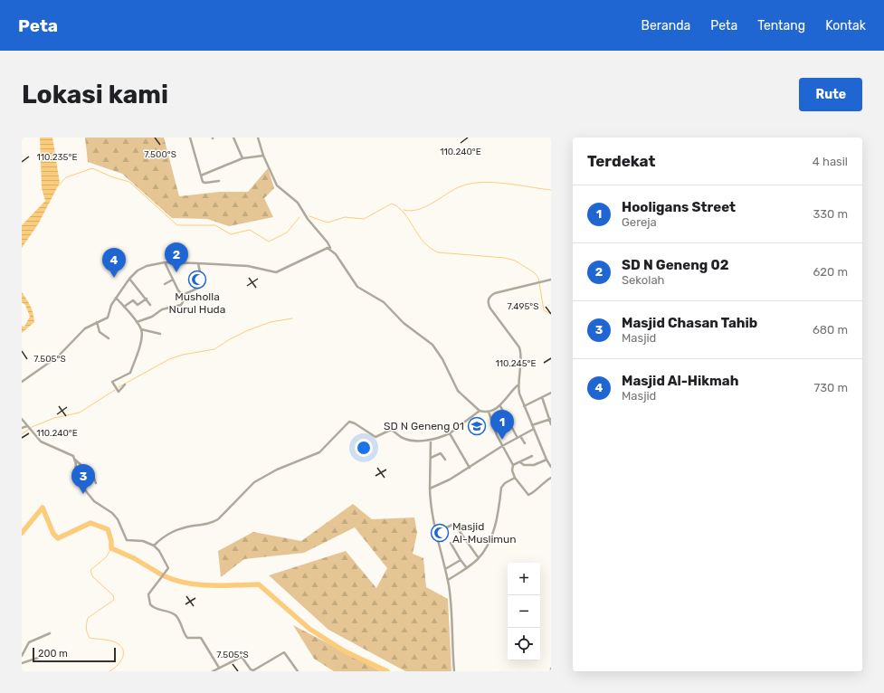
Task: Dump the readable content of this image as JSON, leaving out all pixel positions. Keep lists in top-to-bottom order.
{
  "places": {
    "mosque": ["Musholla Nurul Huda", "Masjid Al-Muslimun"],
    "school or university": ["SD N Geneng 01"]
  },
  "scale_bar": "200 m",
  "page": {
    "header": "Peta",
    "nav": [
      "Beranda",
      "Peta",
      "Tentang",
      "Kontak"
    ],
    "buttons": "Rute",
    "title": "Lokasi kami",
    "heading": ["Terdekat", "4 hasil"],
    "list": [
      {
        "mark": "1",
        "name": "Hooligans Street",
        "note": "Gereja",
        "value": "330 m"
      },
      {
        "mark": "2",
        "name": "SD N Geneng 02",
        "note": "Sekolah",
        "value": "620 m"
      },
      {
        "mark": "3",
        "name": "Masjid Chasan Tahib",
        "note": "Masjid",
        "value": "680 m"
      },
      {
        "mark": "4",
        "name": "Masjid Al-Hikmah",
        "note": "Masjid",
        "value": "730 m"
      }
    ],
    "pins": [
      "2",
      "4",
      "1",
      "3"
    ],
    "map_buttons": ["+", "−"],
    "scale": "200 m"
  },
  "coordinates": [
    "110.240°E",
    "7.500°S",
    "110.235°E",
    "7.495°S",
    "7.505°S",
    "110.245°E"
  ]
}
